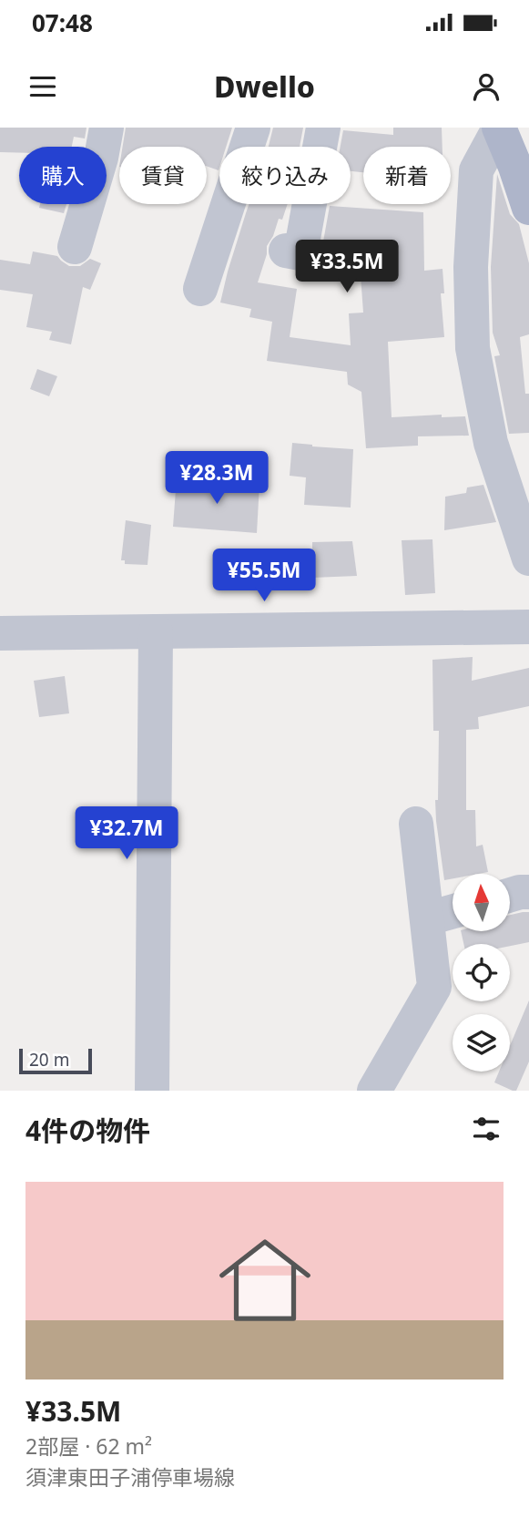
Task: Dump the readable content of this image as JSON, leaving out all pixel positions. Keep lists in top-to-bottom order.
{
  "scale_bar": "20 m",
  "north": "top",
  "page": {
    "status": "07:48",
    "header": "Dwello",
    "chip": [
      "購入",
      "賃貸",
      "絞り込み",
      "新着"
    ],
    "price": [
      "¥33.5M",
      "¥28.3M",
      "¥55.5M",
      "¥32.7M"
    ],
    "scale": "20 m",
    "heading": "4件の物件",
    "list": [
      {
        "name": "¥33.5M",
        "note": "2部屋 · 62 m² · 須津東田子浦停車場線"
      }
    ]
  }
}
